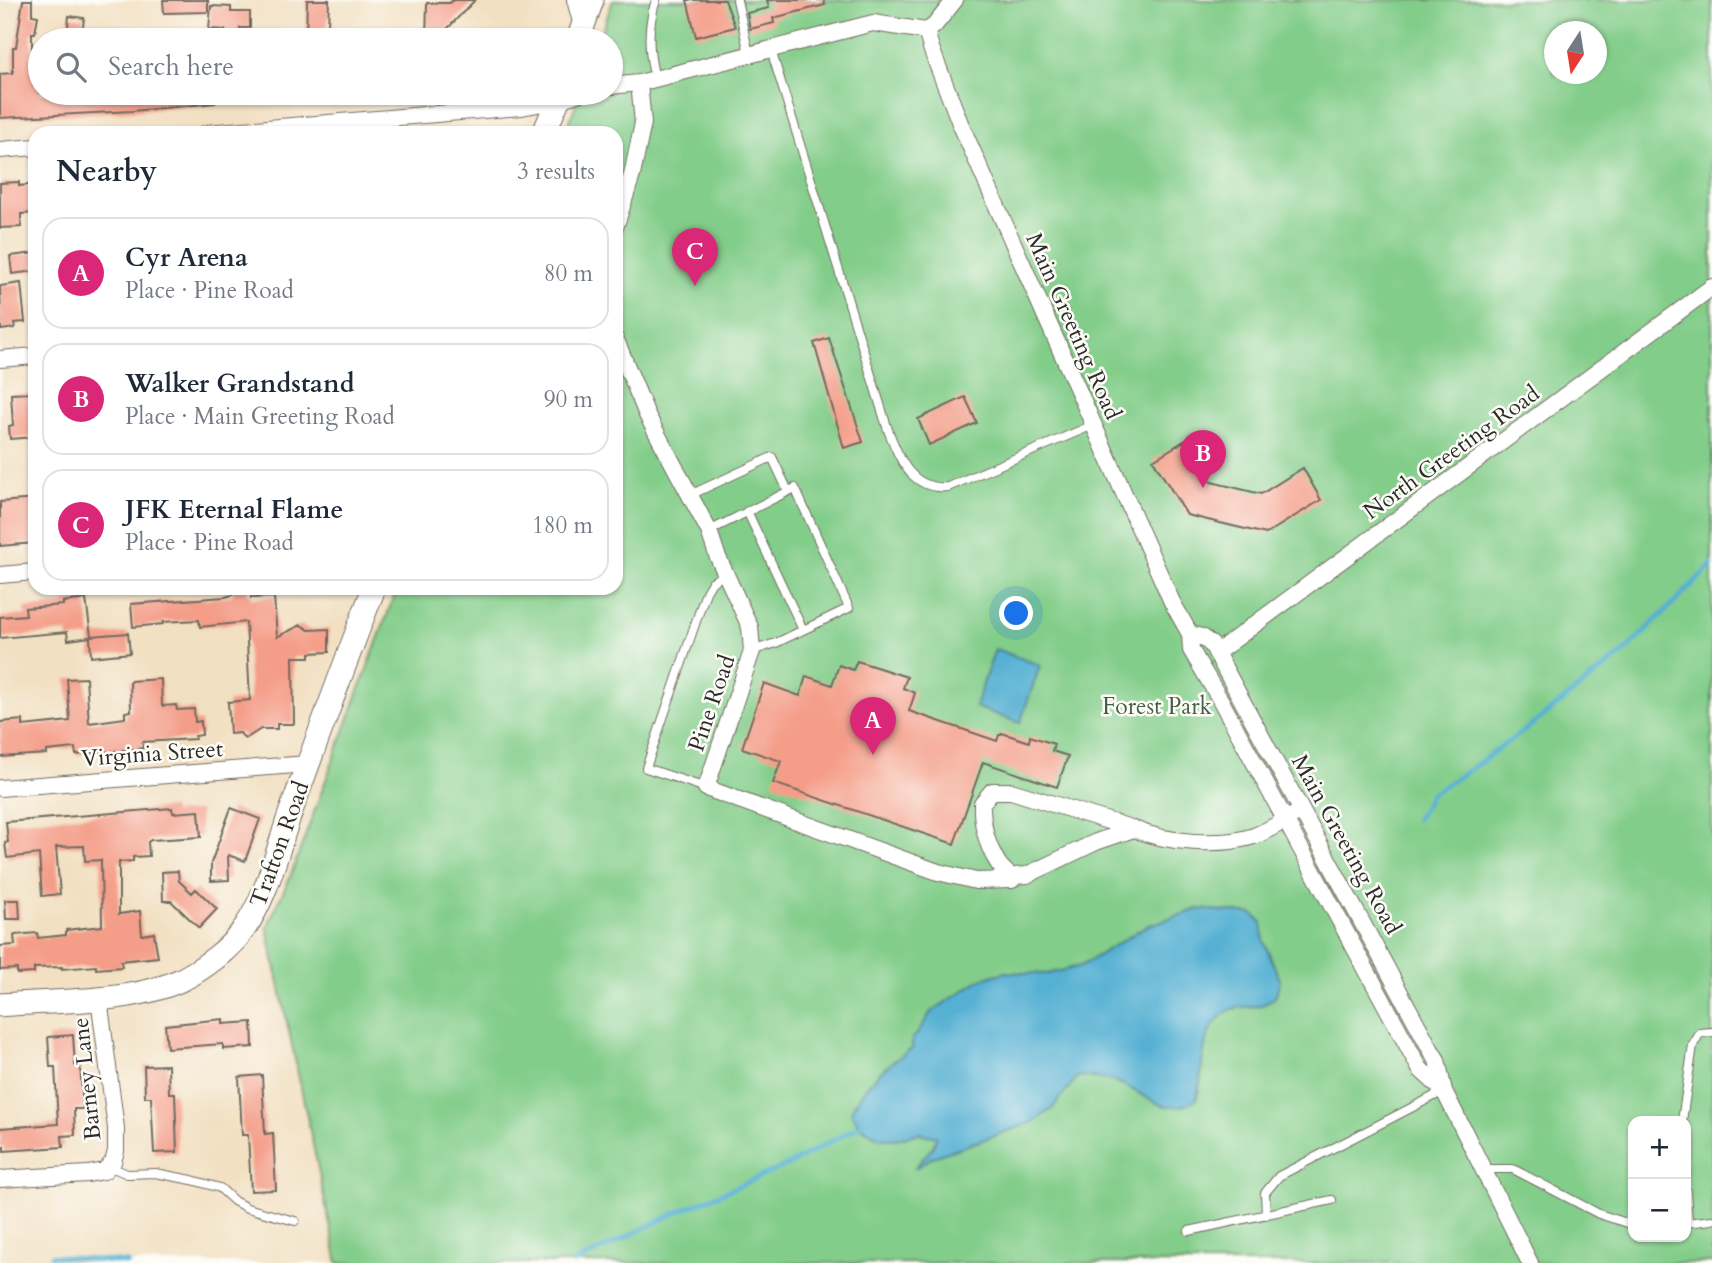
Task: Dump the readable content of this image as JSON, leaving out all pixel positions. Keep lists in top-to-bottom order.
{
  "streets": {
    "street": [
      "Main Greeting Road",
      "North Greeting Road",
      "Pine Road",
      "Virginia Street",
      "Trafton Road",
      "Barney Lane"
    ]
  },
  "crossings": [
    ["Main Greeting Road", "North Greeting Road"],
    ["Virginia Street", "Trafton Road"],
    ["Trafton Road", "Barney Lane"]
  ],
  "parks": ["Forest Park"],
  "north": "bottom",
  "page": {
    "search": "Search here",
    "heading": ["Nearby", "3 results"],
    "list": [
      {
        "mark": "A",
        "name": "Cyr Arena",
        "note": "Place · Pine Road",
        "value": "80 m"
      },
      {
        "mark": "B",
        "name": "Walker Grandstand",
        "note": "Place · Main Greeting Road",
        "value": "90 m"
      },
      {
        "mark": "C",
        "name": "JFK Eternal Flame",
        "note": "Place · Pine Road",
        "value": "180 m"
      }
    ],
    "pins": ["C", "B", "A"],
    "map_buttons": ["+", "−"]
  }
}
